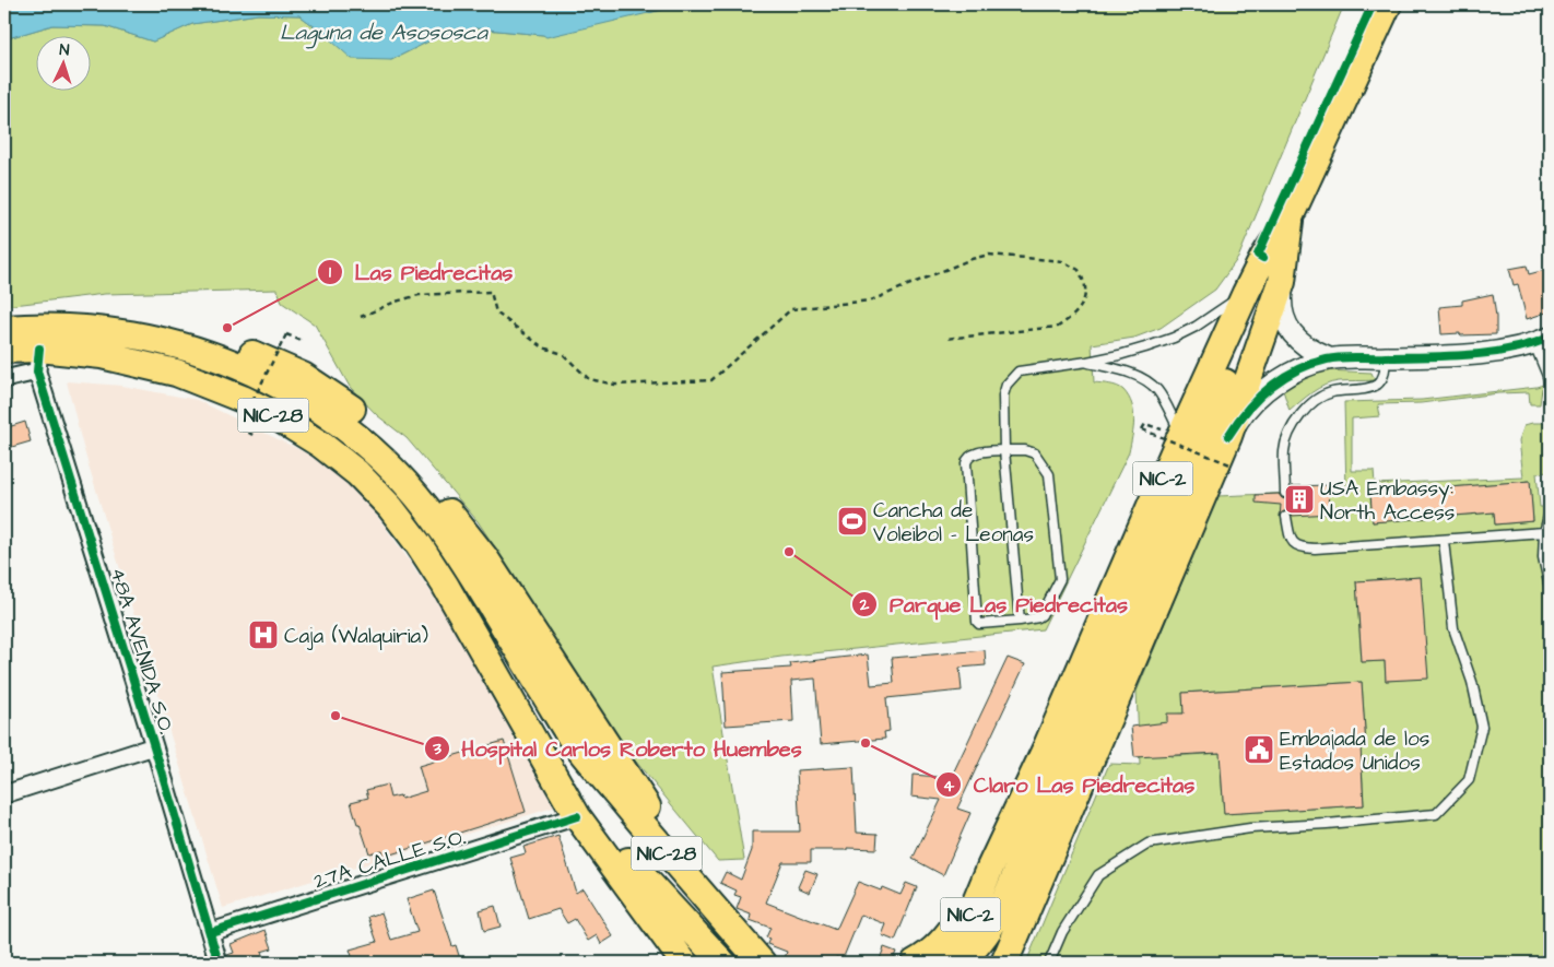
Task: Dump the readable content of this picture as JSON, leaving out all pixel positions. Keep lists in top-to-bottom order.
{
  "streets": {
    "highway": ["NIC-28", "NIC-2"],
    "street": ["48A AVENIDA S.O.", "27A CALLE S.O."]
  },
  "crossings": [
    ["NIC-28", "48A AVENIDA S.O."],
    ["NIC-28", "27A CALLE S.O."],
    ["48A AVENIDA S.O.", "27A CALLE S.O."]
  ],
  "water": ["Laguna de Asososca"],
  "places": {
    "other": [
      "Las Piedrecitas",
      "Parque Las Piedrecitas",
      "Hospital Carlos Roberto Huembes",
      "Claro Las Piedrecitas"
    ],
    "building": ["USA Embassy: North Access"],
    "sports": ["Cancha de Voleibol - Leonas"],
    "hospital": ["Caja (Walquiria)"],
    "public building": ["Embajada de los Estados Unidos"]
  },
  "north": "top"
}
